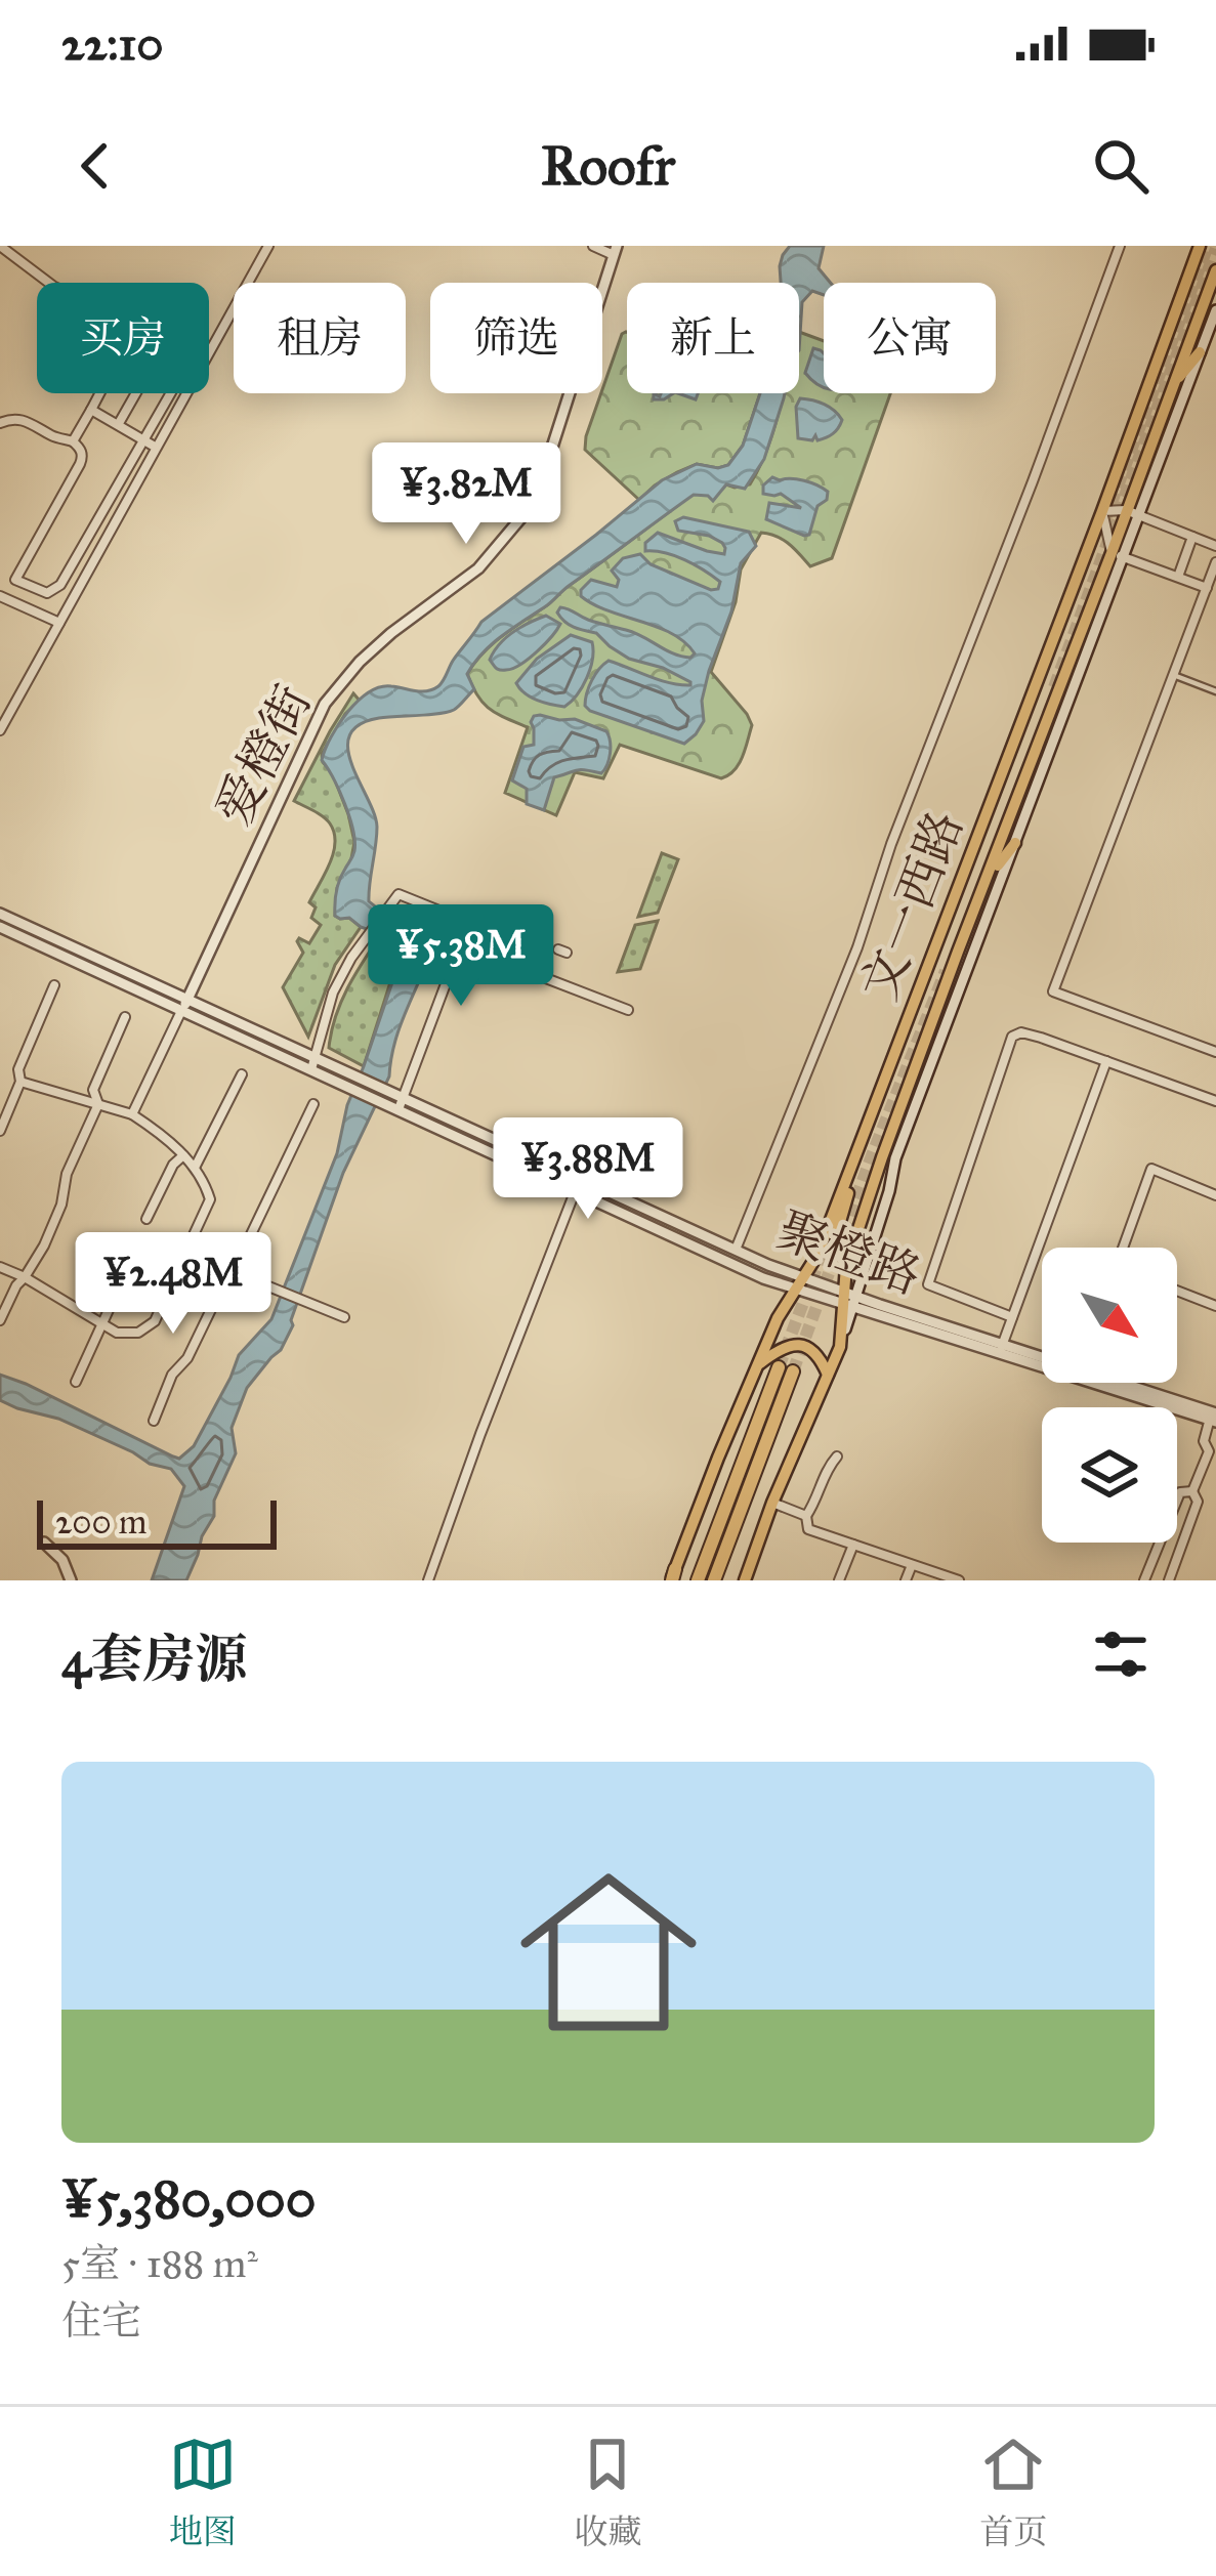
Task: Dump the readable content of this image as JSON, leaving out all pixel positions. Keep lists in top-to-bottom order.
{
  "streets": {
    "main road": ["文一西路"],
    "street": ["爱橙街", "聚橙路"]
  },
  "crossings": [
    ["爱橙街", "聚橙路"],
    ["文一西路", "聚橙路"]
  ],
  "scale_bar": "200 m",
  "north": "bottom right",
  "page": {
    "status": "22:10",
    "header": "Roofr",
    "chip": [
      "买房",
      "租房",
      "筛选",
      "新上",
      "公寓"
    ],
    "price": [
      "¥3.82M",
      "¥5.38M",
      "¥3.88M",
      "¥2.48M"
    ],
    "scale": "200 m",
    "heading": "4套房源",
    "list": [
      {
        "name": "¥5,380,000",
        "note": "5室 · 188 m² · 住宅"
      }
    ],
    "tabs": ["地图", "收藏", "首页"]
  }
}
